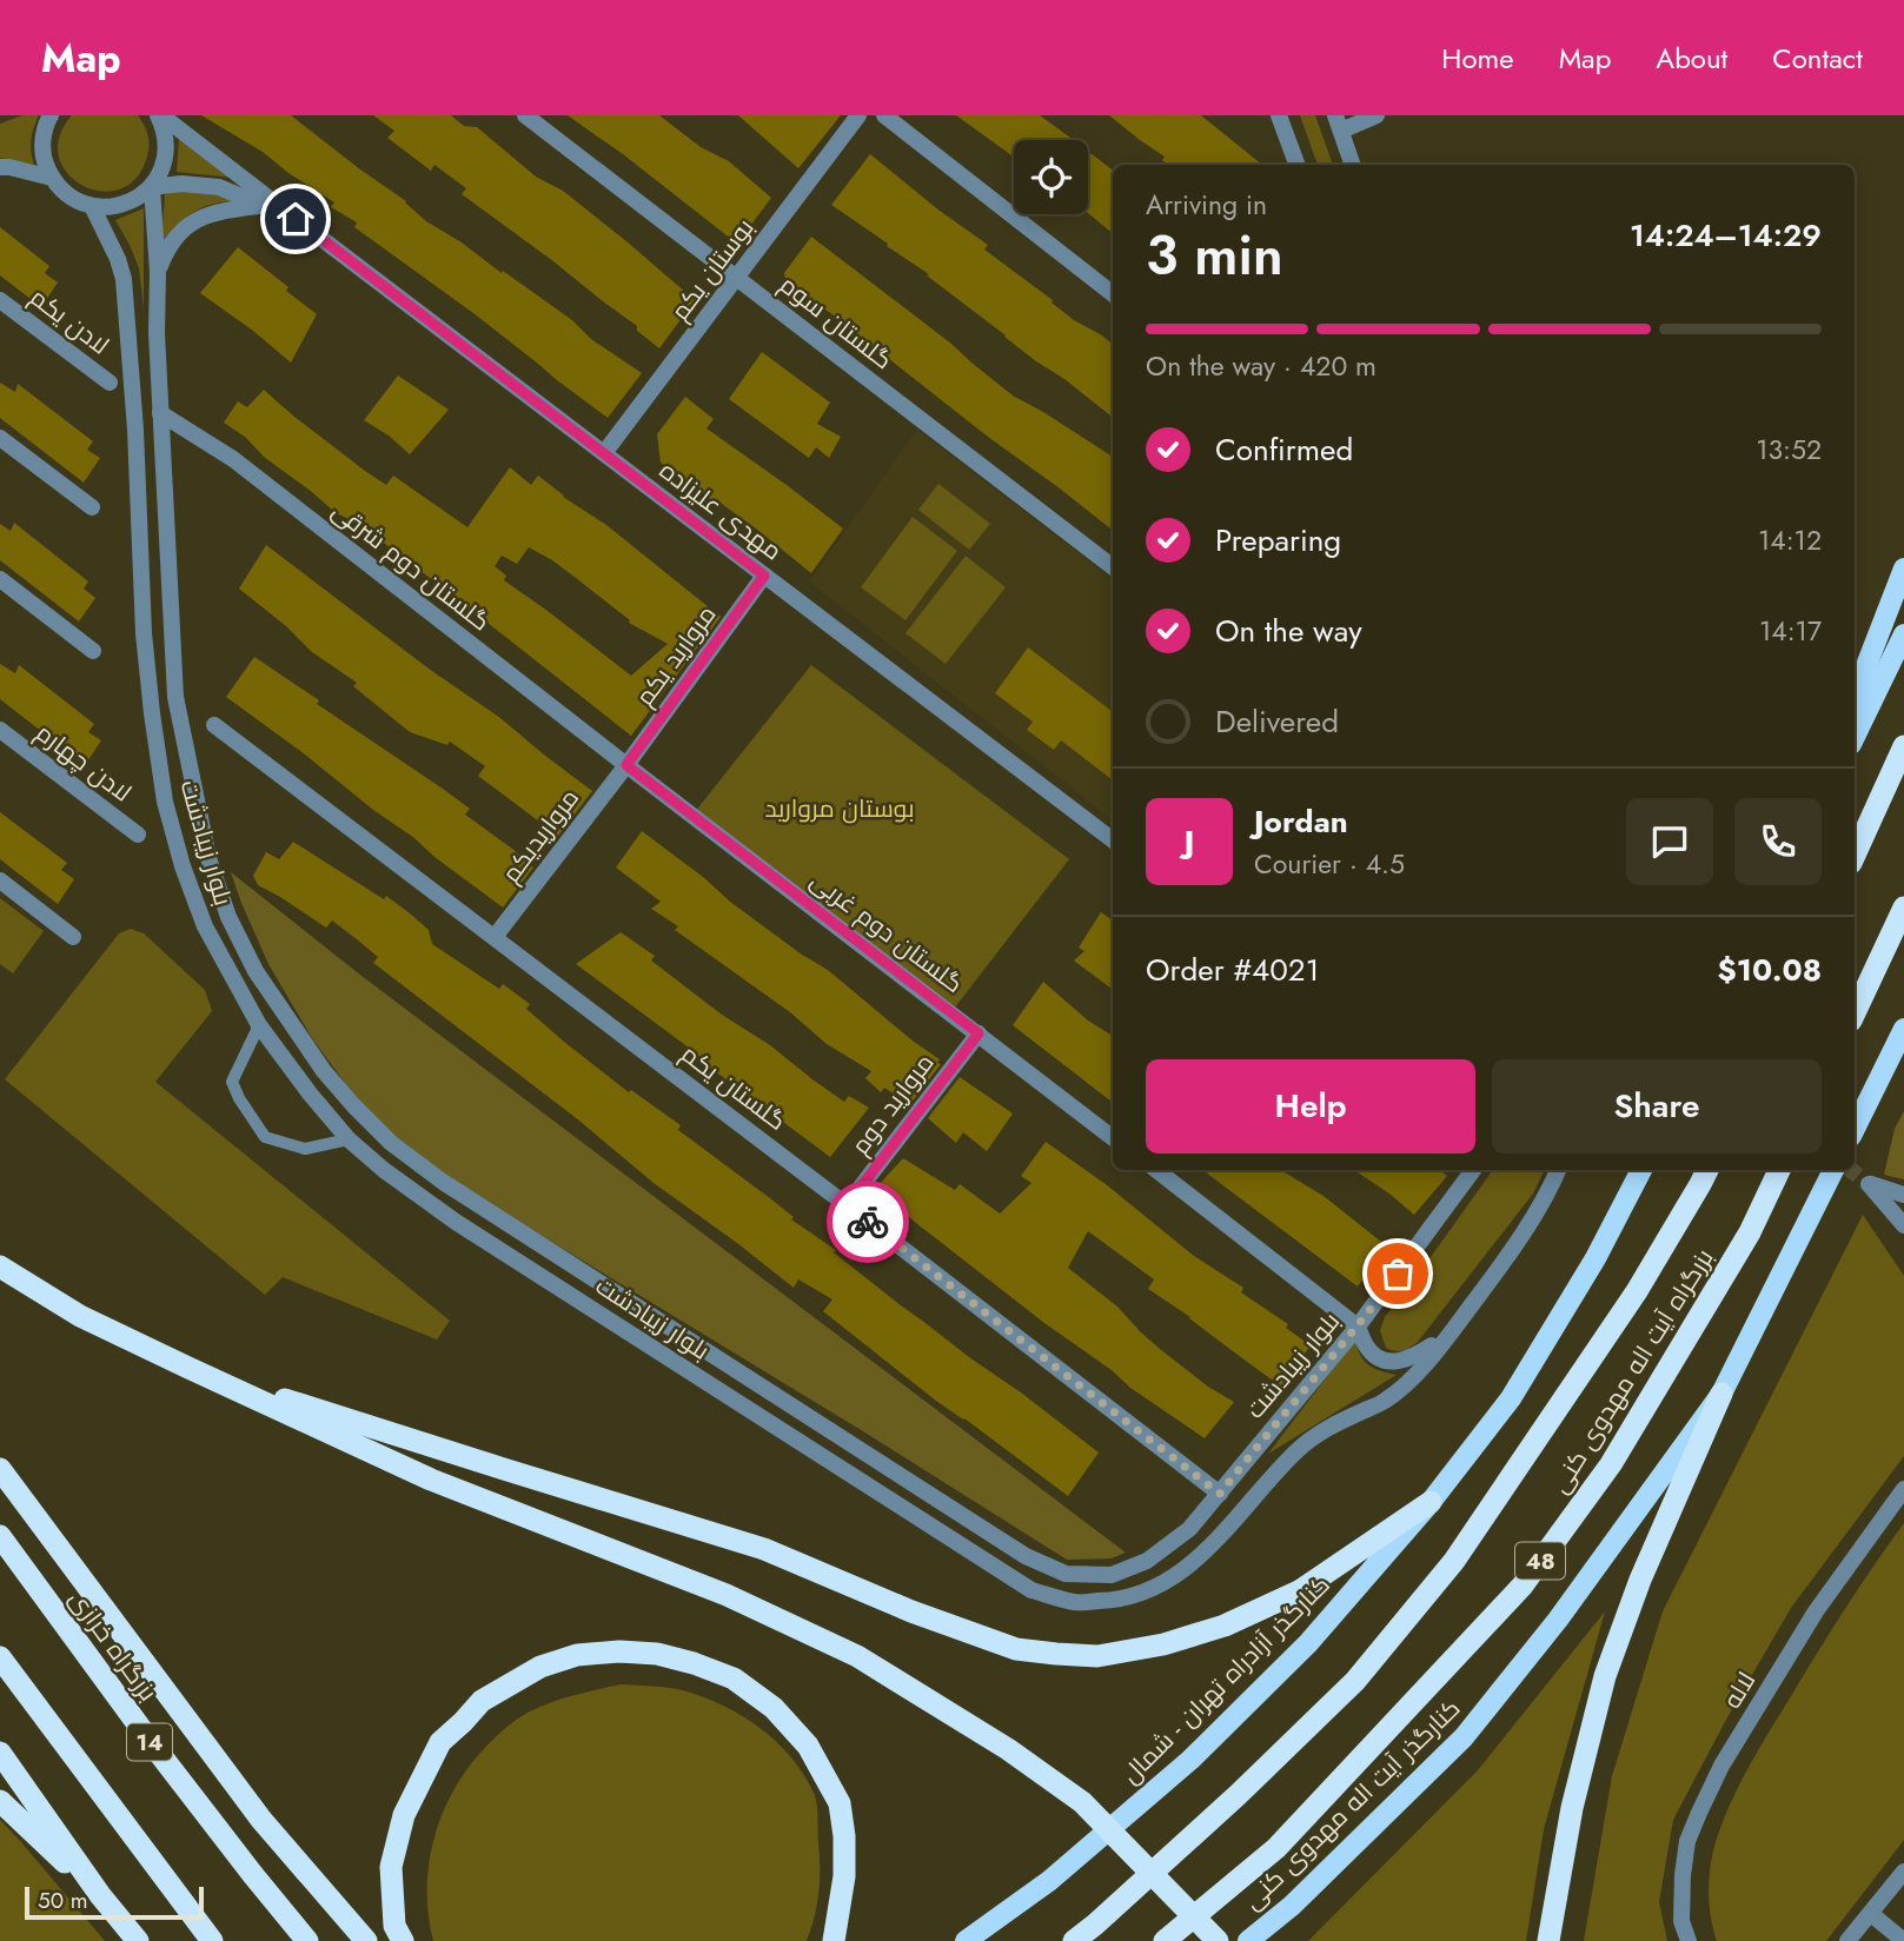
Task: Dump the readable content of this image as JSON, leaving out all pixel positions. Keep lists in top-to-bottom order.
{
  "streets": {
    "highway": [
      "بزرگراه آیت اله مهدوی کنی",
      "48",
      "بزرگراه خرازی",
      "14"
    ],
    "main road": ["کنارگذر آزادراه تهران - شمال", "کنارگذر آیت اله مهدوی کنی"],
    "street": [
      "بوستان یکم",
      "لادن یکم",
      "گلستان سوم",
      "مهدی علیزاده",
      "گلستان دوم شرقی",
      "مروارید یکم",
      "لادن چهارم",
      "مرواریدیکم",
      "بلوار زیبادشت",
      "گلستان دوم غربی",
      "گلستان یکم",
      "مروارید دوم",
      "لاله"
    ]
  },
  "crossings": [
    ["بوستان یکم", "گلستان سوم"],
    ["بوستان یکم", "مهدی علیزاده"],
    ["مهدی علیزاده", "مروارید یکم"],
    ["گلستان دوم شرقی", "مروارید یکم"],
    ["گلستان دوم شرقی", "مرواریدیکم"],
    ["گلستان دوم شرقی", "بلوار زیبادشت"],
    ["گلستان دوم شرقی", "گلستان دوم غربی"],
    ["مروارید یکم", "مرواریدیکم"],
    ["مروارید یکم", "گلستان دوم غربی"],
    ["مرواریدیکم", "گلستان دوم غربی"],
    ["مرواریدیکم", "گلستان یکم"],
    ["بلوار زیبادشت", "گلستان یکم"],
    ["گلستان دوم غربی", "مروارید دوم"],
    ["گلستان یکم", "مروارید دوم"]
  ],
  "parks": ["بوستان مروارید"],
  "scale_bar": "50 m",
  "page": {
    "header": "Map",
    "nav": [
      "Home",
      "Map",
      "About",
      "Contact"
    ],
    "heading": ["3 min", "Arriving in", "14:24–14:29"],
    "panel": [
      "Jordan",
      "Courier · 4.5",
      "Order #4021",
      "$10.08"
    ],
    "bar": "On the way · 420 m",
    "list": [
      ["Confirmed", "13:52"],
      ["Preparing", "14:12"],
      ["On the way", "14:17"],
      "Delivered"
    ],
    "round": "J",
    "buttons": ["Help", "Share"],
    "scale": "50 m"
  }
}
